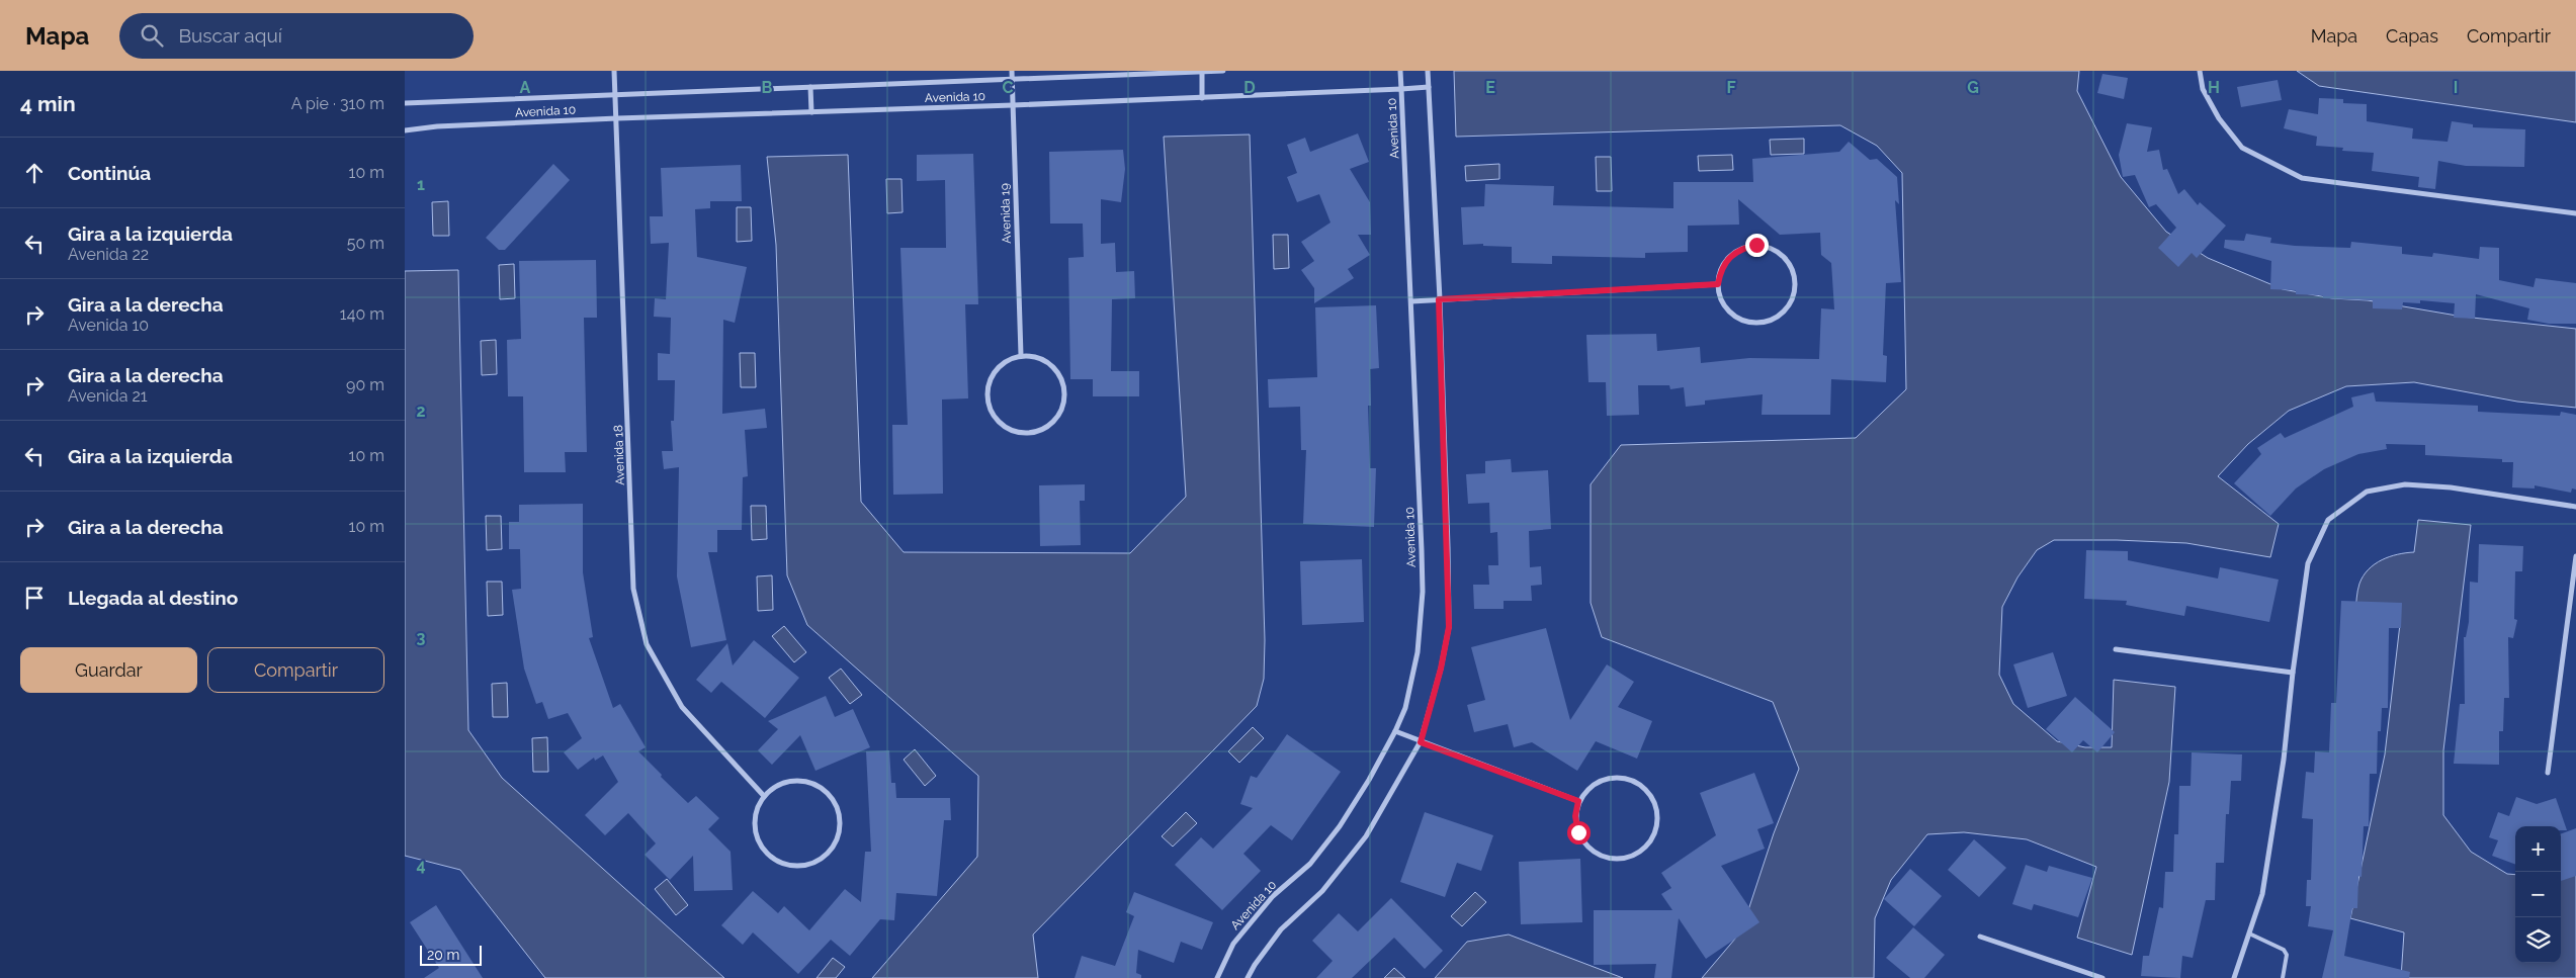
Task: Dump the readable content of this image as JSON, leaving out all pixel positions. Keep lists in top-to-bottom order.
{
  "streets": {
    "street": ["Avenida 10", "Avenida 19", "Avenida 18"]
  },
  "crossings": [
    ["Avenida 10", "Avenida 19"],
    ["Avenida 10", "Avenida 18"]
  ],
  "scale_bar": "20 m",
  "page": {
    "header": "Mapa",
    "search": "Buscar aquí",
    "nav": ["Mapa", "Capas", "Compartir"],
    "heading": ["4 min", "A pie · 310 m"],
    "list": [
      ["Continúa", "10 m"],
      ["Gira a la izquierda", "Avenida 22", "50 m"],
      ["Gira a la derecha", "Avenida 10", "140 m"],
      ["Gira a la derecha", "Avenida 21", "90 m"],
      ["Gira a la izquierda", "10 m"],
      ["Gira a la derecha", "10 m"],
      "Llegada al destino"
    ],
    "buttons": ["Guardar", "Compartir"],
    "map_buttons": ["+", "−"],
    "scale": "20 m"
  },
  "grid": {
    "columns": [
      "A",
      "B",
      "C",
      "D",
      "E",
      "F",
      "G",
      "H",
      "I"
    ],
    "rows": [
      "1",
      "2",
      "3",
      "4"
    ]
  }
}
